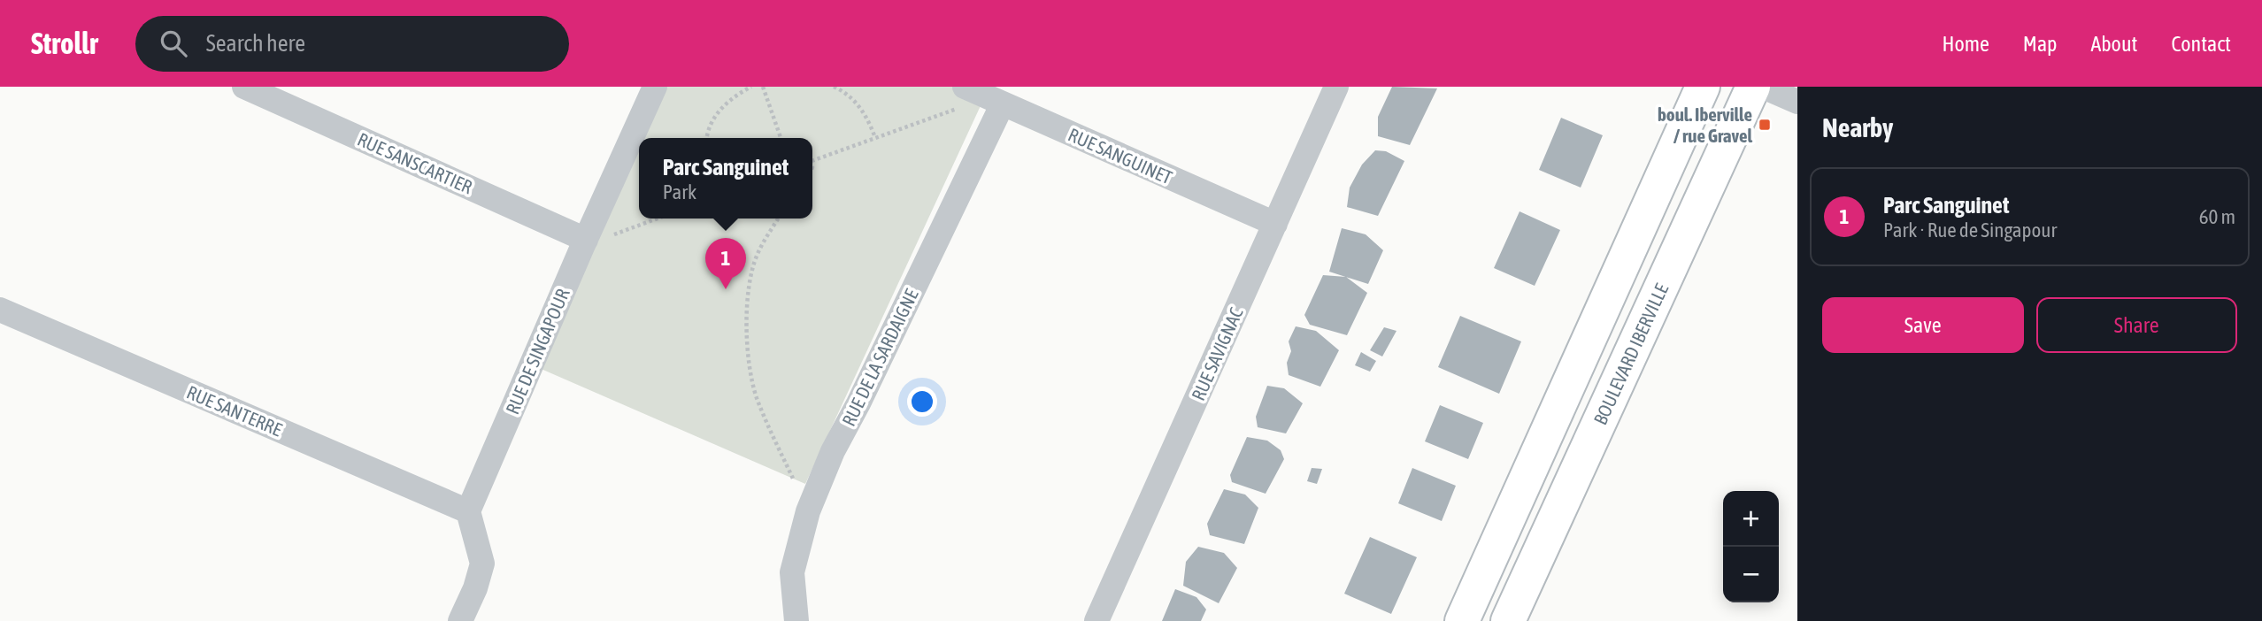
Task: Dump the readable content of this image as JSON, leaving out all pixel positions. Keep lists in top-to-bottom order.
{
  "streets": {
    "street": [
      "RUE SANGUINET",
      "RUE SANSCARTIER",
      "RUE DE SINGAPOUR",
      "RUE SAVIGNAC",
      "BOULEVARD IBERVILLE",
      "RUE DE LA SARDAIGNE",
      "RUE SANTERRE"
    ]
  },
  "crossings": [
    ["RUE SANGUINET", "RUE SAVIGNAC"],
    ["RUE SANGUINET", "RUE DE LA SARDAIGNE"],
    ["RUE SANSCARTIER", "RUE DE SINGAPOUR"],
    ["RUE DE SINGAPOUR", "RUE SANTERRE"]
  ],
  "places": {
    "transit": ["boul. Iberville / rue Gravel"]
  },
  "page": {
    "header": "Strollr",
    "search": "Search here",
    "nav": [
      "Home",
      "Map",
      "About",
      "Contact"
    ],
    "heading": "Nearby",
    "popup": ["Parc Sanguinet", "Park"],
    "list": [
      {
        "mark": "1",
        "name": "Parc Sanguinet",
        "note": "Park · Rue de Singapour",
        "value": "60 m"
      }
    ],
    "pins": "1",
    "buttons": ["Save", "Share"],
    "map_buttons": ["+", "−"]
  }
}
